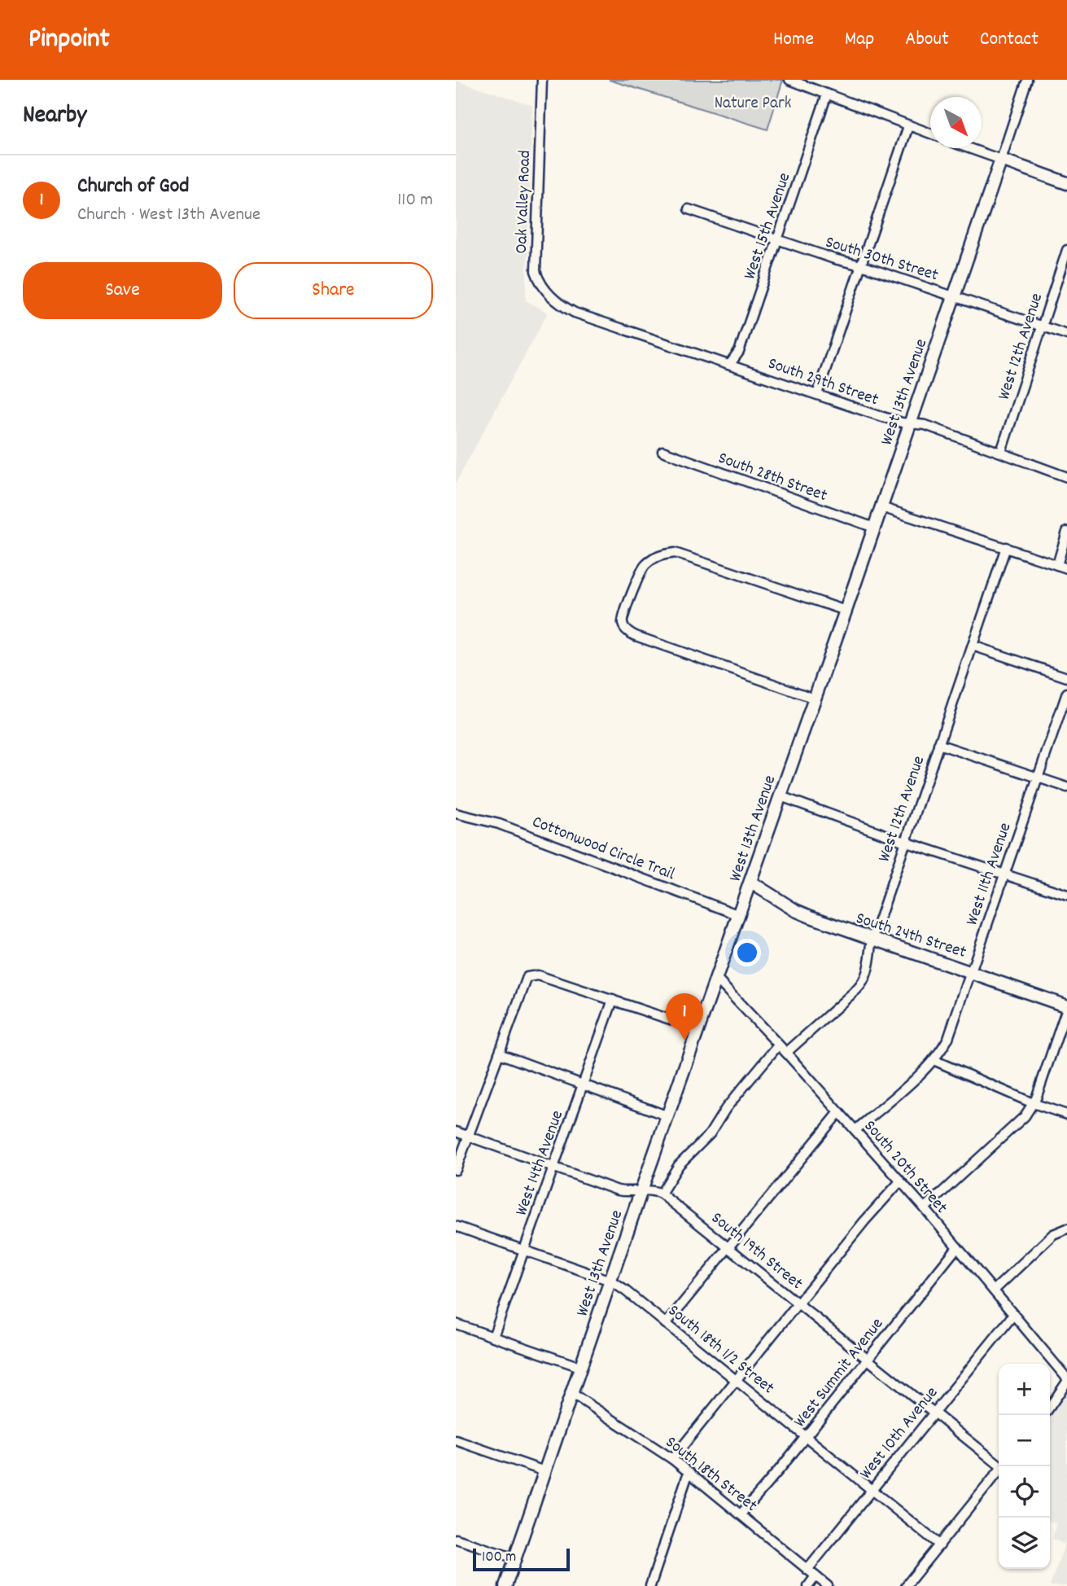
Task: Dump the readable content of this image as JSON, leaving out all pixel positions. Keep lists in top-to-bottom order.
{
  "streets": {
    "street": [
      "Oak Valley Road",
      "West 15th Avenue",
      "South 30th Street",
      "West 12th Avenue",
      "South 29th Street",
      "West 13th Avenue",
      "South 28th Street",
      "Cottonwood Circle Trail",
      "West 11th Avenue",
      "South 24th Street",
      "West 14th Avenue",
      "South 20th Street",
      "South 19th Street",
      "South 18th 1/2 Street",
      "West Summit Avenue",
      "West 10th Avenue",
      "South 18th Street"
    ]
  },
  "crossings": [
    ["Oak Valley Road", "South 29th Street"],
    ["West 15th Avenue", "South 30th Street"],
    ["West 15th Avenue", "South 29th Street"],
    ["South 30th Street", "West 12th Avenue"],
    ["South 30th Street", "West 13th Avenue"],
    ["West 12th Avenue", "South 29th Street"],
    ["West 12th Avenue", "South 24th Street"],
    ["West 12th Avenue", "South 20th Street"],
    ["South 29th Street", "West 13th Avenue"],
    ["West 13th Avenue", "South 28th Street"],
    ["West 13th Avenue", "Cottonwood Circle Trail"],
    ["West 13th Avenue", "South 24th Street"],
    ["West 13th Avenue", "South 20th Street"],
    ["West 13th Avenue", "South 19th Street"],
    ["West 13th Avenue", "South 18th 1/2 Street"],
    ["West 13th Avenue", "South 18th Street"],
    ["West 11th Avenue", "South 24th Street"],
    ["West 11th Avenue", "South 20th Street"],
    ["West 14th Avenue", "South 19th Street"],
    ["West 14th Avenue", "South 18th 1/2 Street"],
    ["South 20th Street", "West Summit Avenue"],
    ["South 20th Street", "West 10th Avenue"],
    ["South 19th Street", "West Summit Avenue"],
    ["South 19th Street", "West 10th Avenue"],
    ["South 18th 1/2 Street", "West Summit Avenue"],
    ["South 18th 1/2 Street", "West 10th Avenue"],
    ["West Summit Avenue", "South 18th Street"],
    ["West 10th Avenue", "South 18th Street"]
  ],
  "parks": ["Nature Park"],
  "scale_bar": "100 m",
  "north": "bottom right",
  "page": {
    "header": "Pinpoint",
    "nav": [
      "Home",
      "Map",
      "About",
      "Contact"
    ],
    "heading": "Nearby",
    "list": [
      {
        "mark": "1",
        "name": "Church of God",
        "note": "Church · West 13th Avenue",
        "value": "110 m"
      }
    ],
    "buttons": ["Save", "Share"],
    "pins": "1",
    "map_buttons": ["+", "−"],
    "scale": "100 m"
  }
}
